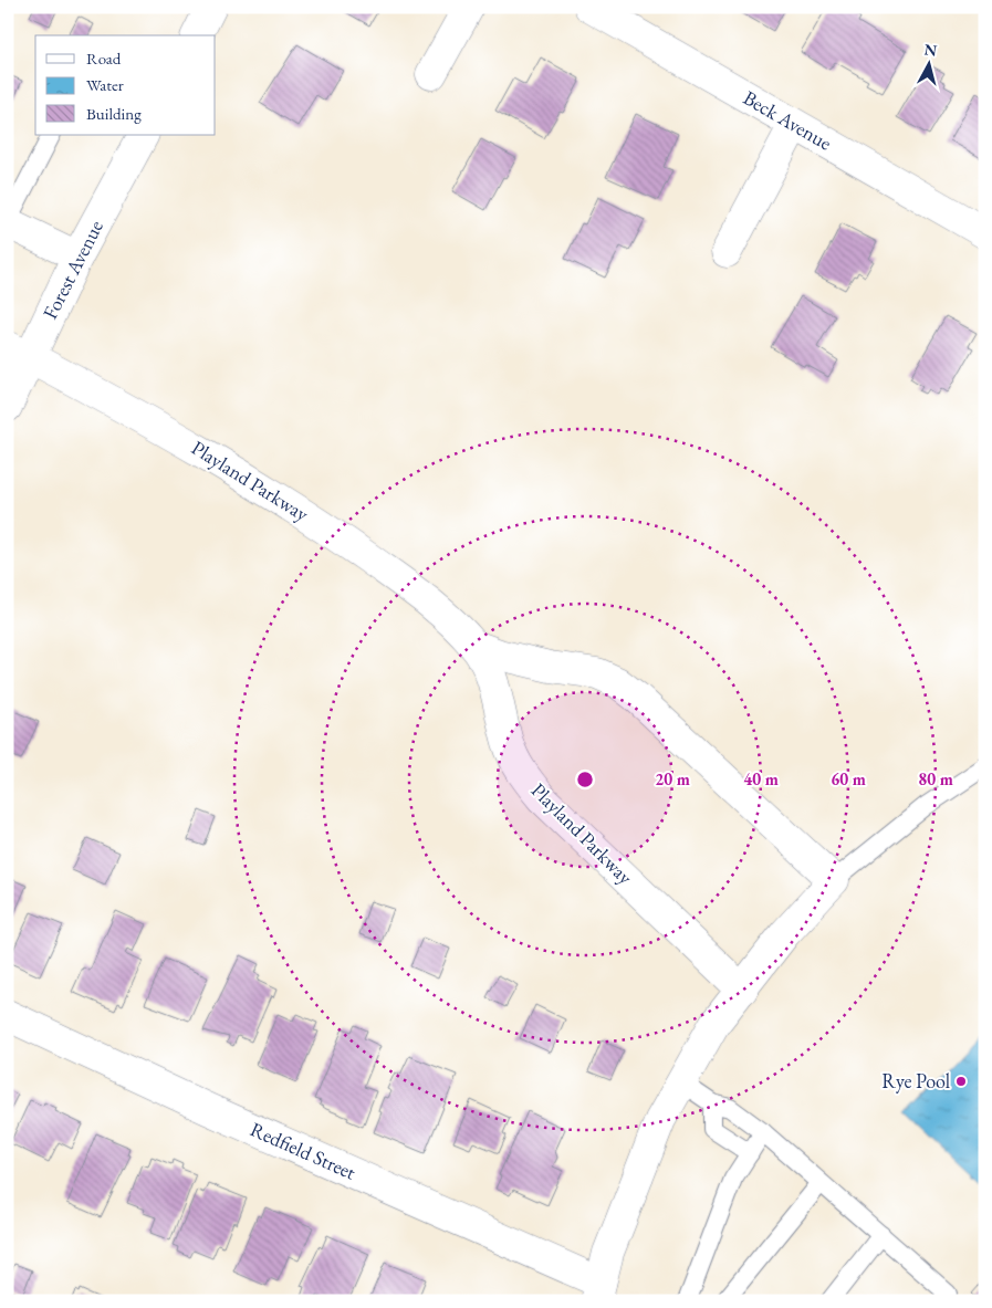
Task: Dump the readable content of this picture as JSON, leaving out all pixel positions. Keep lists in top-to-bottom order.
{
  "streets": {
    "street": [
      "Beck Avenue",
      "Forest Avenue",
      "Playland Parkway",
      "Redfield Street"
    ]
  },
  "crossings": [
    ["Forest Avenue", "Playland Parkway"]
  ],
  "places": ["Rye Pool"],
  "legend": ["Road", "Water", "Building"],
  "north": "top",
  "rings": [
    "20 m",
    "40 m",
    "60 m",
    "80 m"
  ]
}
